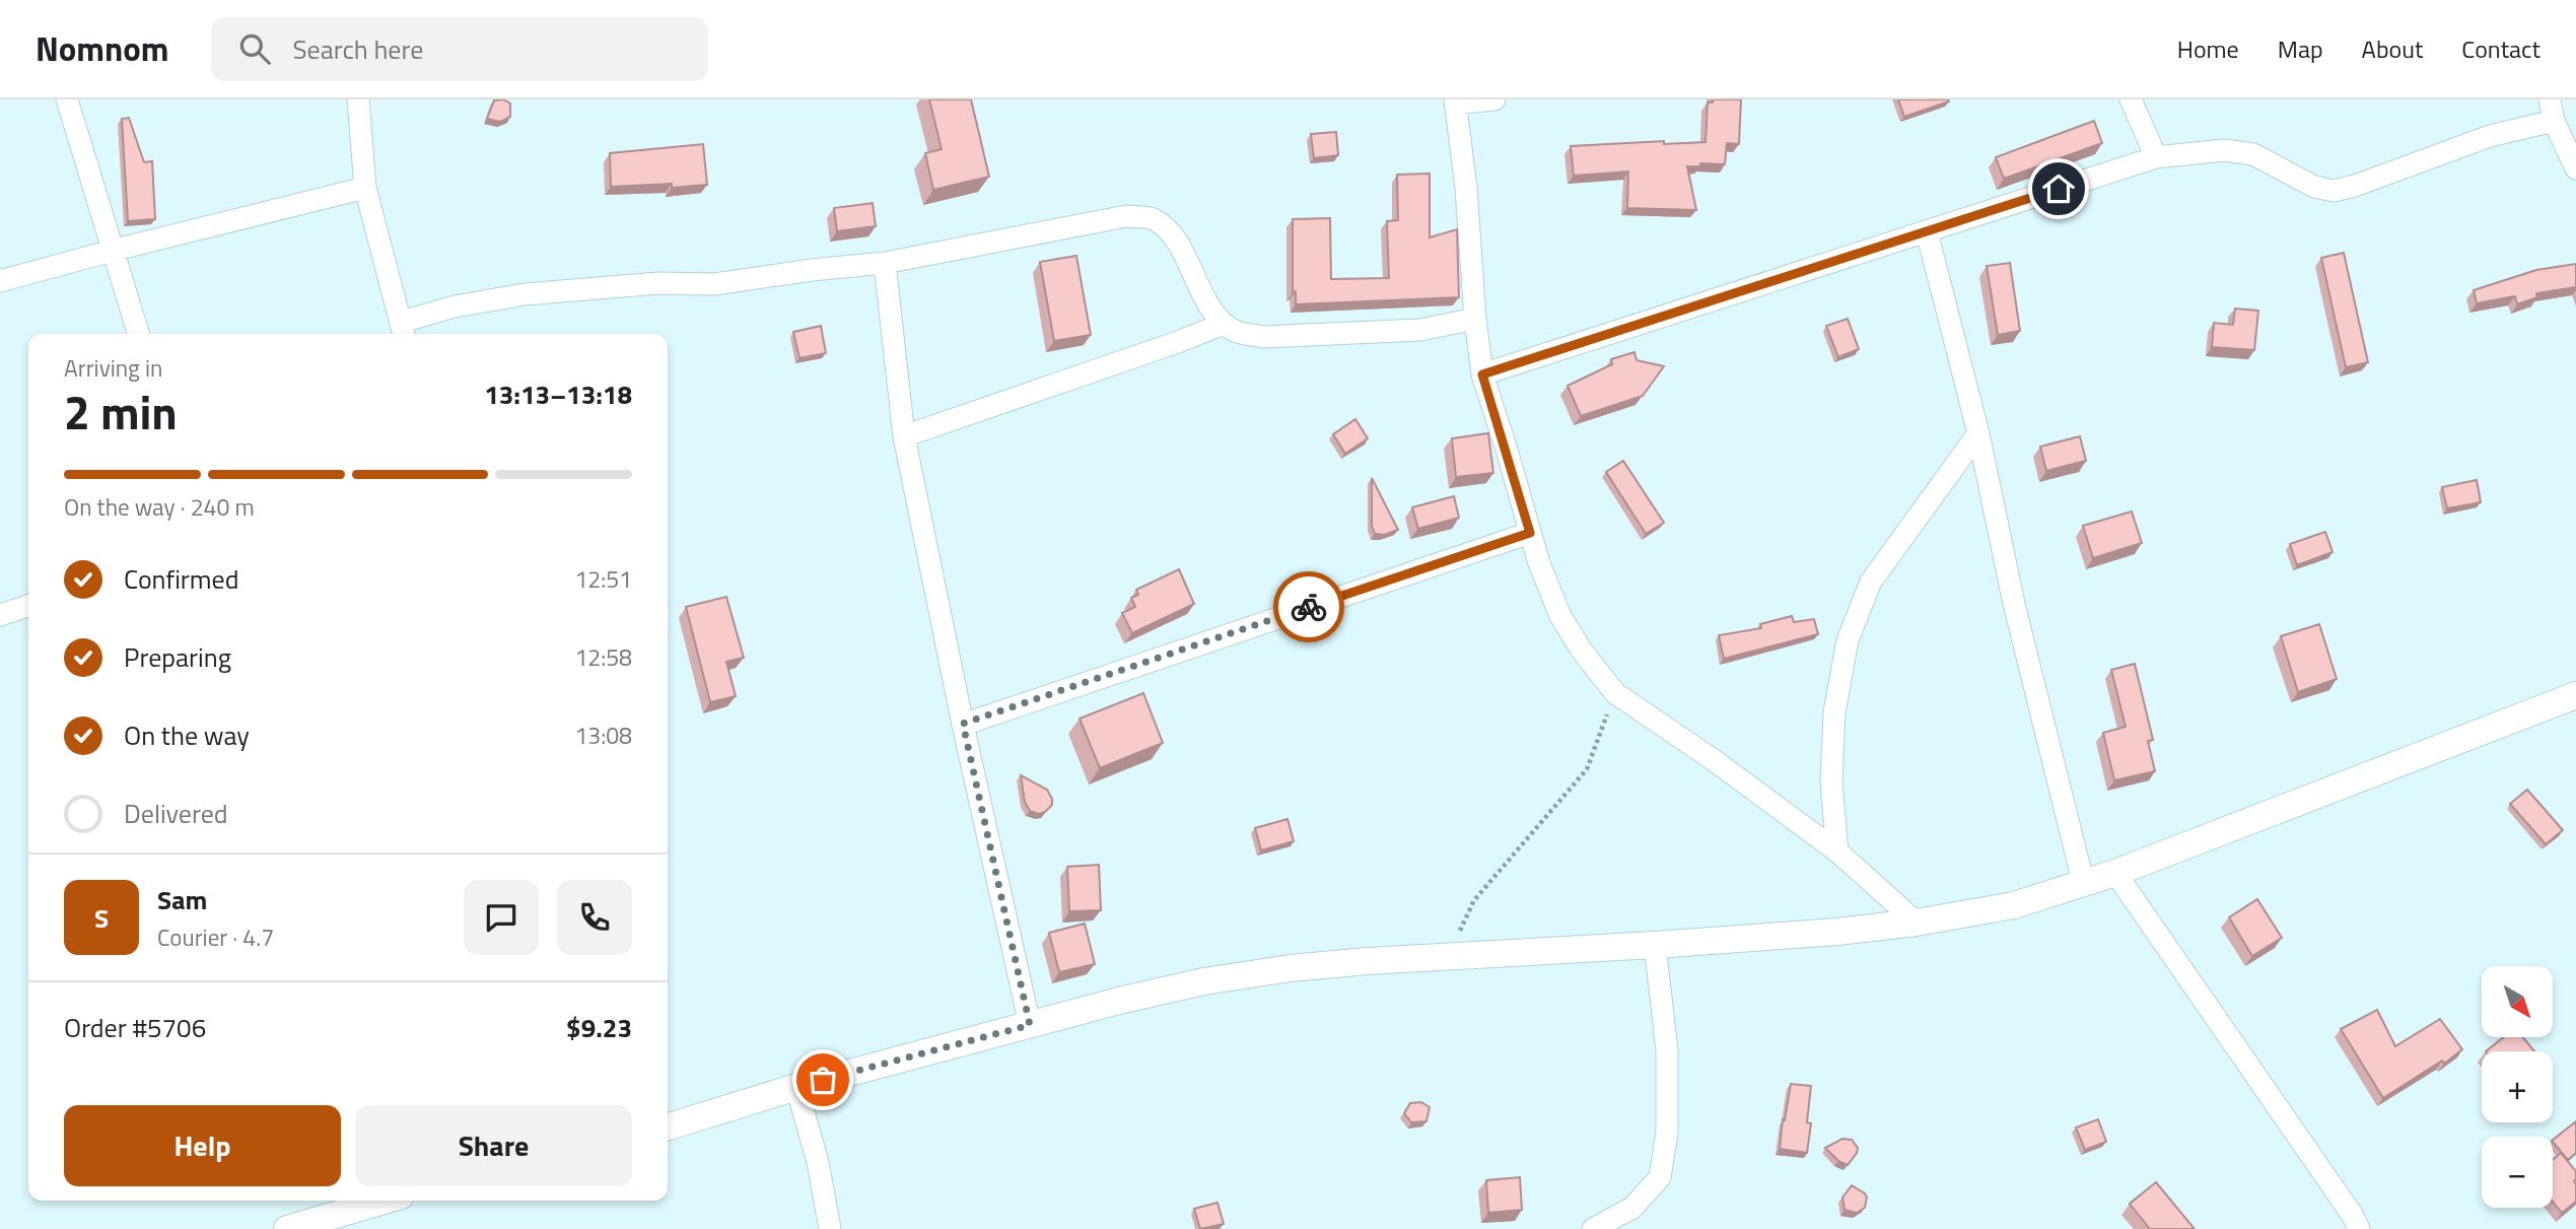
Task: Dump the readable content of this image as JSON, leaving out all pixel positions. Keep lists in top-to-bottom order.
{
  "north": "bottom right",
  "page": {
    "header": "Nomnom",
    "search": "Search here",
    "nav": [
      "Home",
      "Map",
      "About",
      "Contact"
    ],
    "heading": ["2 min", "Arriving in", "13:13–13:18"],
    "panel": [
      "Sam",
      "Courier · 4.7",
      "Order #5706",
      "$9.23"
    ],
    "bar": "On the way · 240 m",
    "list": [
      ["Confirmed", "12:51"],
      ["Preparing", "12:58"],
      ["On the way", "13:08"],
      "Delivered"
    ],
    "round": "S",
    "map_buttons": ["+", "−"],
    "buttons": ["Help", "Share"]
  }
}
